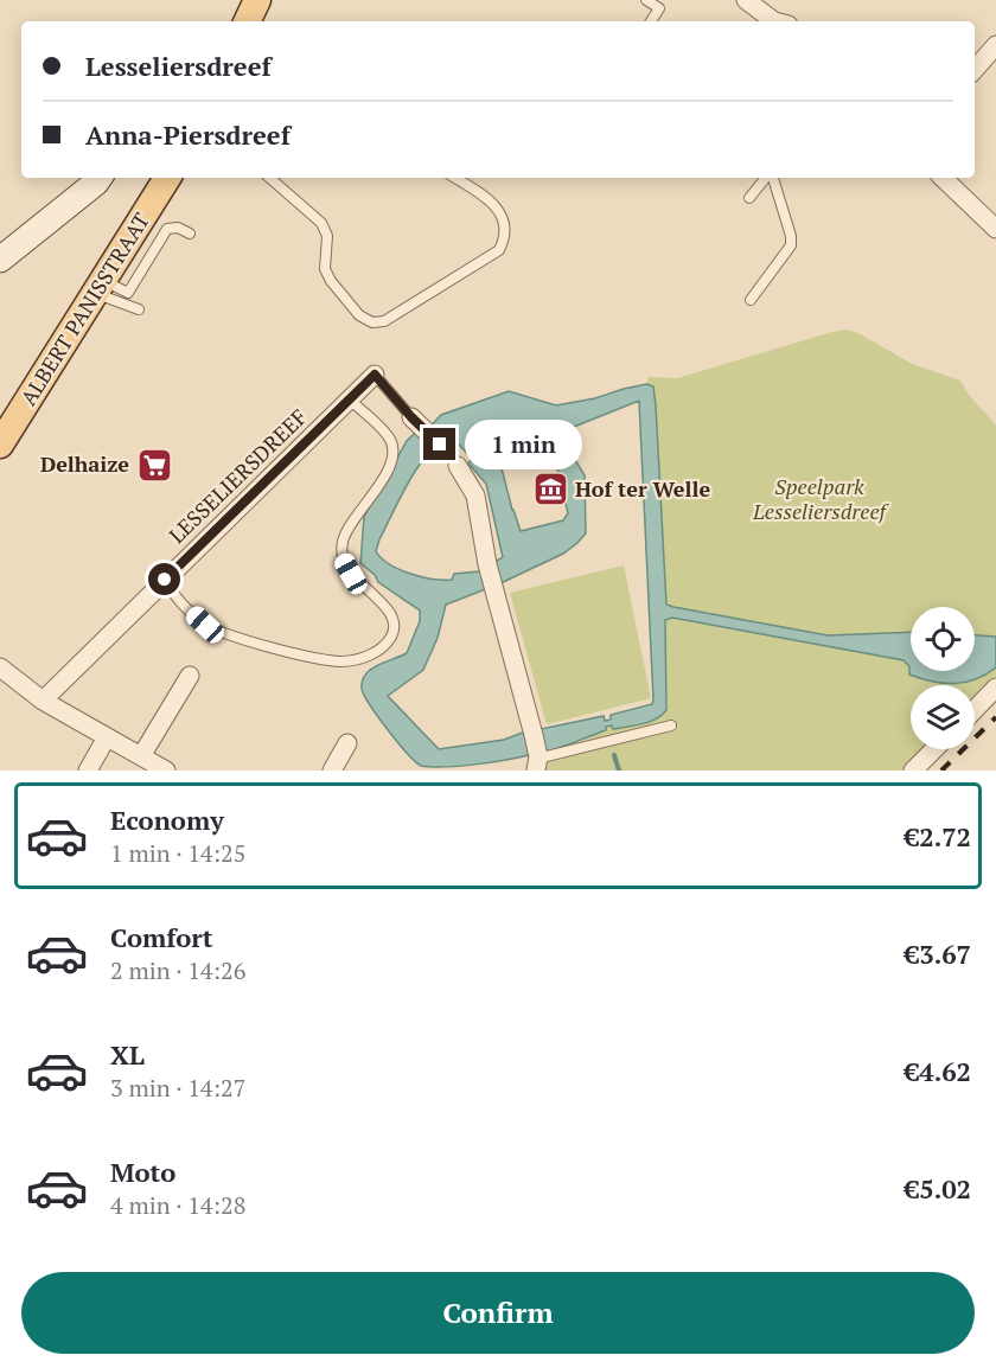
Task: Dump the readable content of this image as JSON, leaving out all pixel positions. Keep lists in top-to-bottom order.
{
  "streets": {
    "main road": ["ALBERT PANISSTRAAT"],
    "street": ["LESSELIERSDREEF"]
  },
  "parks": ["Speelpark Lesseliersdreef"],
  "places": {
    "supermarket": ["Delhaize"],
    "museum": ["Hof ter Welle"]
  },
  "page": {
    "banner": ["Lesseliersdreef", "Anna-Piersdreef"],
    "bubble": "1 min",
    "list": [
      {
        "name": "Economy",
        "note": "1 min · 14:25",
        "value": "€2.72"
      },
      {
        "name": "Comfort",
        "note": "2 min · 14:26",
        "value": "€3.67"
      },
      {
        "name": "XL",
        "note": "3 min · 14:27",
        "value": "€4.62"
      },
      {
        "name": "Moto",
        "note": "4 min · 14:28",
        "value": "€5.02"
      }
    ],
    "buttons": "Confirm"
  }
}
